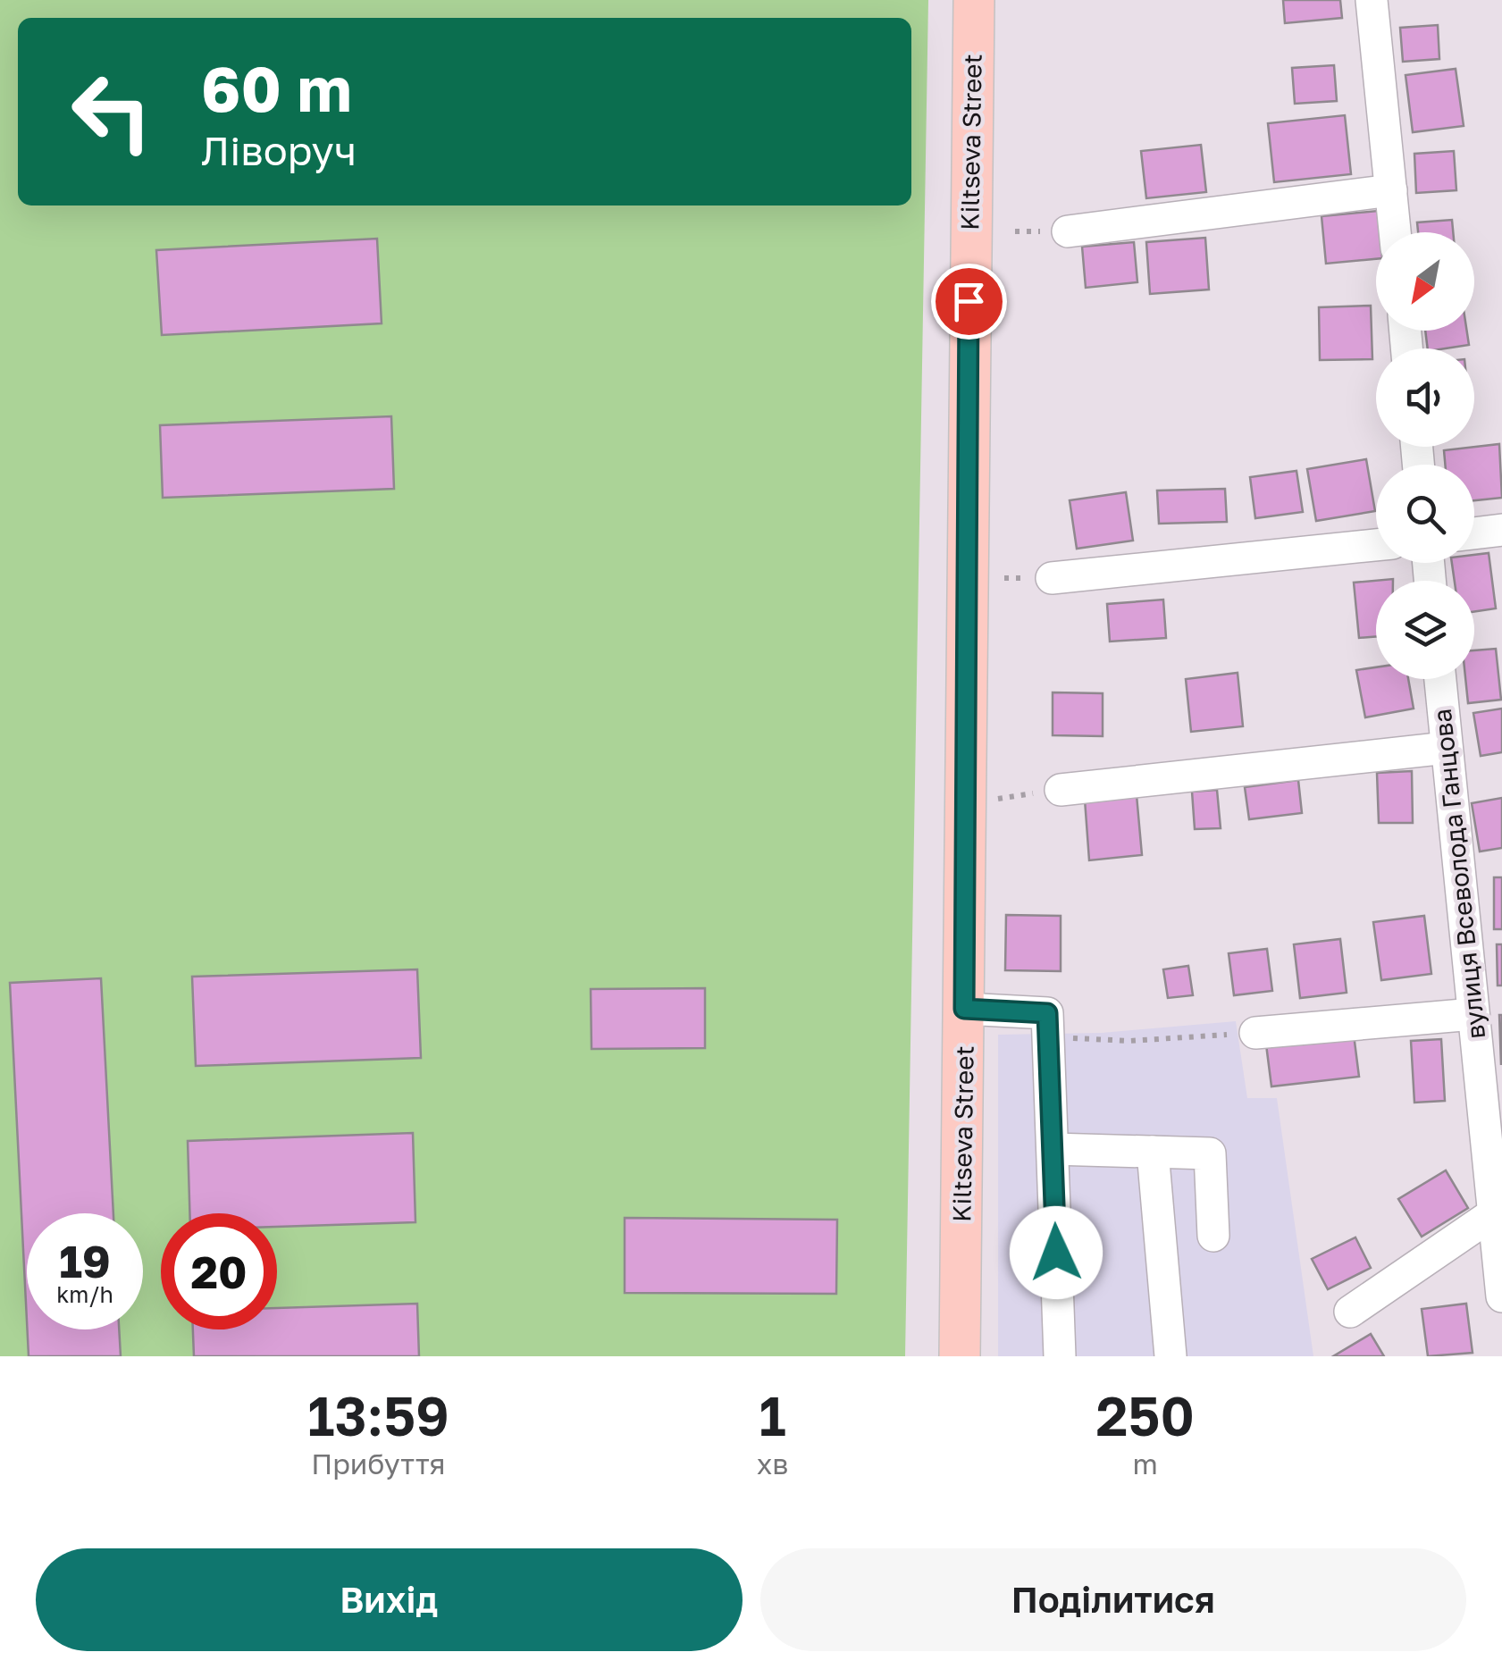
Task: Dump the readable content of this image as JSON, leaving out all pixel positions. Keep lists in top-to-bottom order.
{
  "streets": {
    "main road": ["Kiltseva Street"],
    "street": ["вулиця Всеволода Ганцова"]
  },
  "north": "bottom left",
  "page": {
    "turn": ["60 m", "Ліворуч"],
    "speed": "19 km/h",
    "limit": "20",
    "eta": [
      "13:59",
      "Прибуття",
      "1",
      "хв",
      "250",
      "m"
    ],
    "buttons": ["Вихід", "Поділитися"]
  }
}
